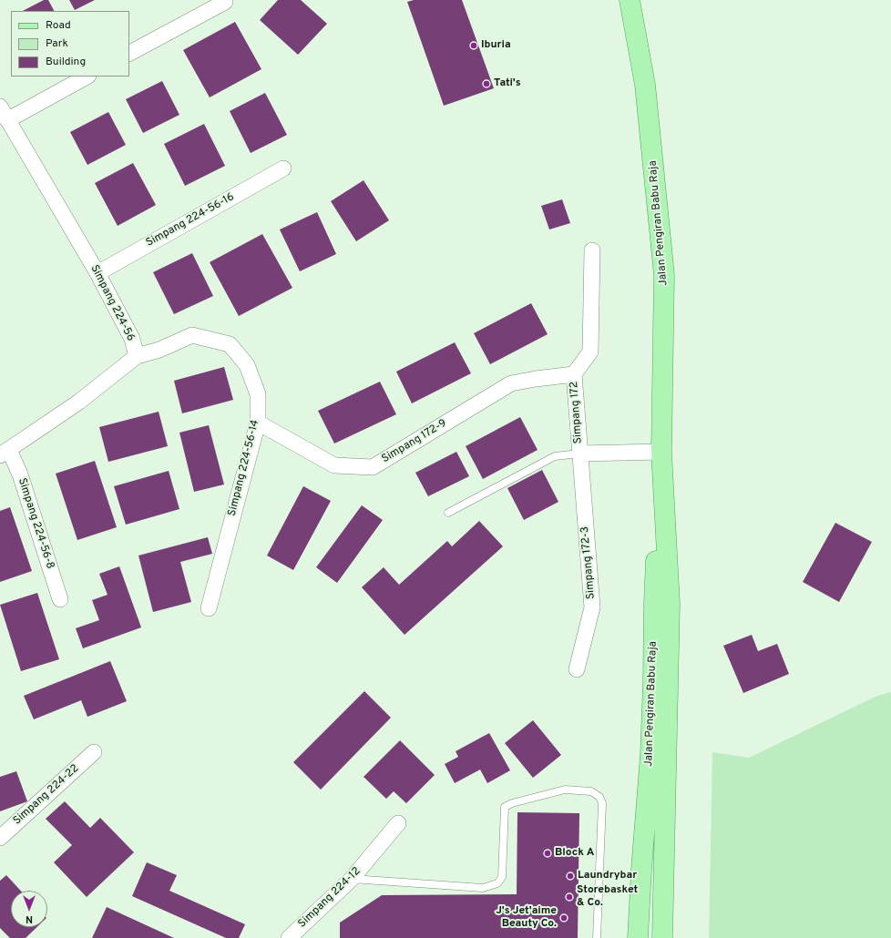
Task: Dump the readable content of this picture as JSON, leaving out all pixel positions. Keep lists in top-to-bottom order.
{
  "streets": {
    "main road": ["Jalan Pengiran Babu Raja"],
    "street": [
      "Simpang 224-56-16",
      "Simpang 224-56",
      "Simpang 172",
      "Simpang 172-9",
      "Simpang 224-56-14",
      "Simpang 224-56-8",
      "Simpang 172-3",
      "Simpang 224-22",
      "Simpang 224-12"
    ]
  },
  "crossings": [
    ["Simpang 224-56-16", "Simpang 224-56"],
    ["Jalan Pengiran Babu Raja", "Simpang 172"],
    ["Simpang 224-56", "Simpang 224-56-14"],
    ["Simpang 224-56", "Simpang 224-56-8"],
    ["Simpang 172", "Simpang 172-9"],
    ["Simpang 172", "Simpang 172-3"],
    ["Simpang 172-9", "Simpang 224-56-14"]
  ],
  "places": [
    "Iburia",
    "Tati's",
    "Block A",
    "Laundrybar",
    "Storebasket & Co.",
    "J's Jet'aime Beauty Co."
  ],
  "legend": ["Road", "Park", "Building"],
  "north": "bottom"
}
